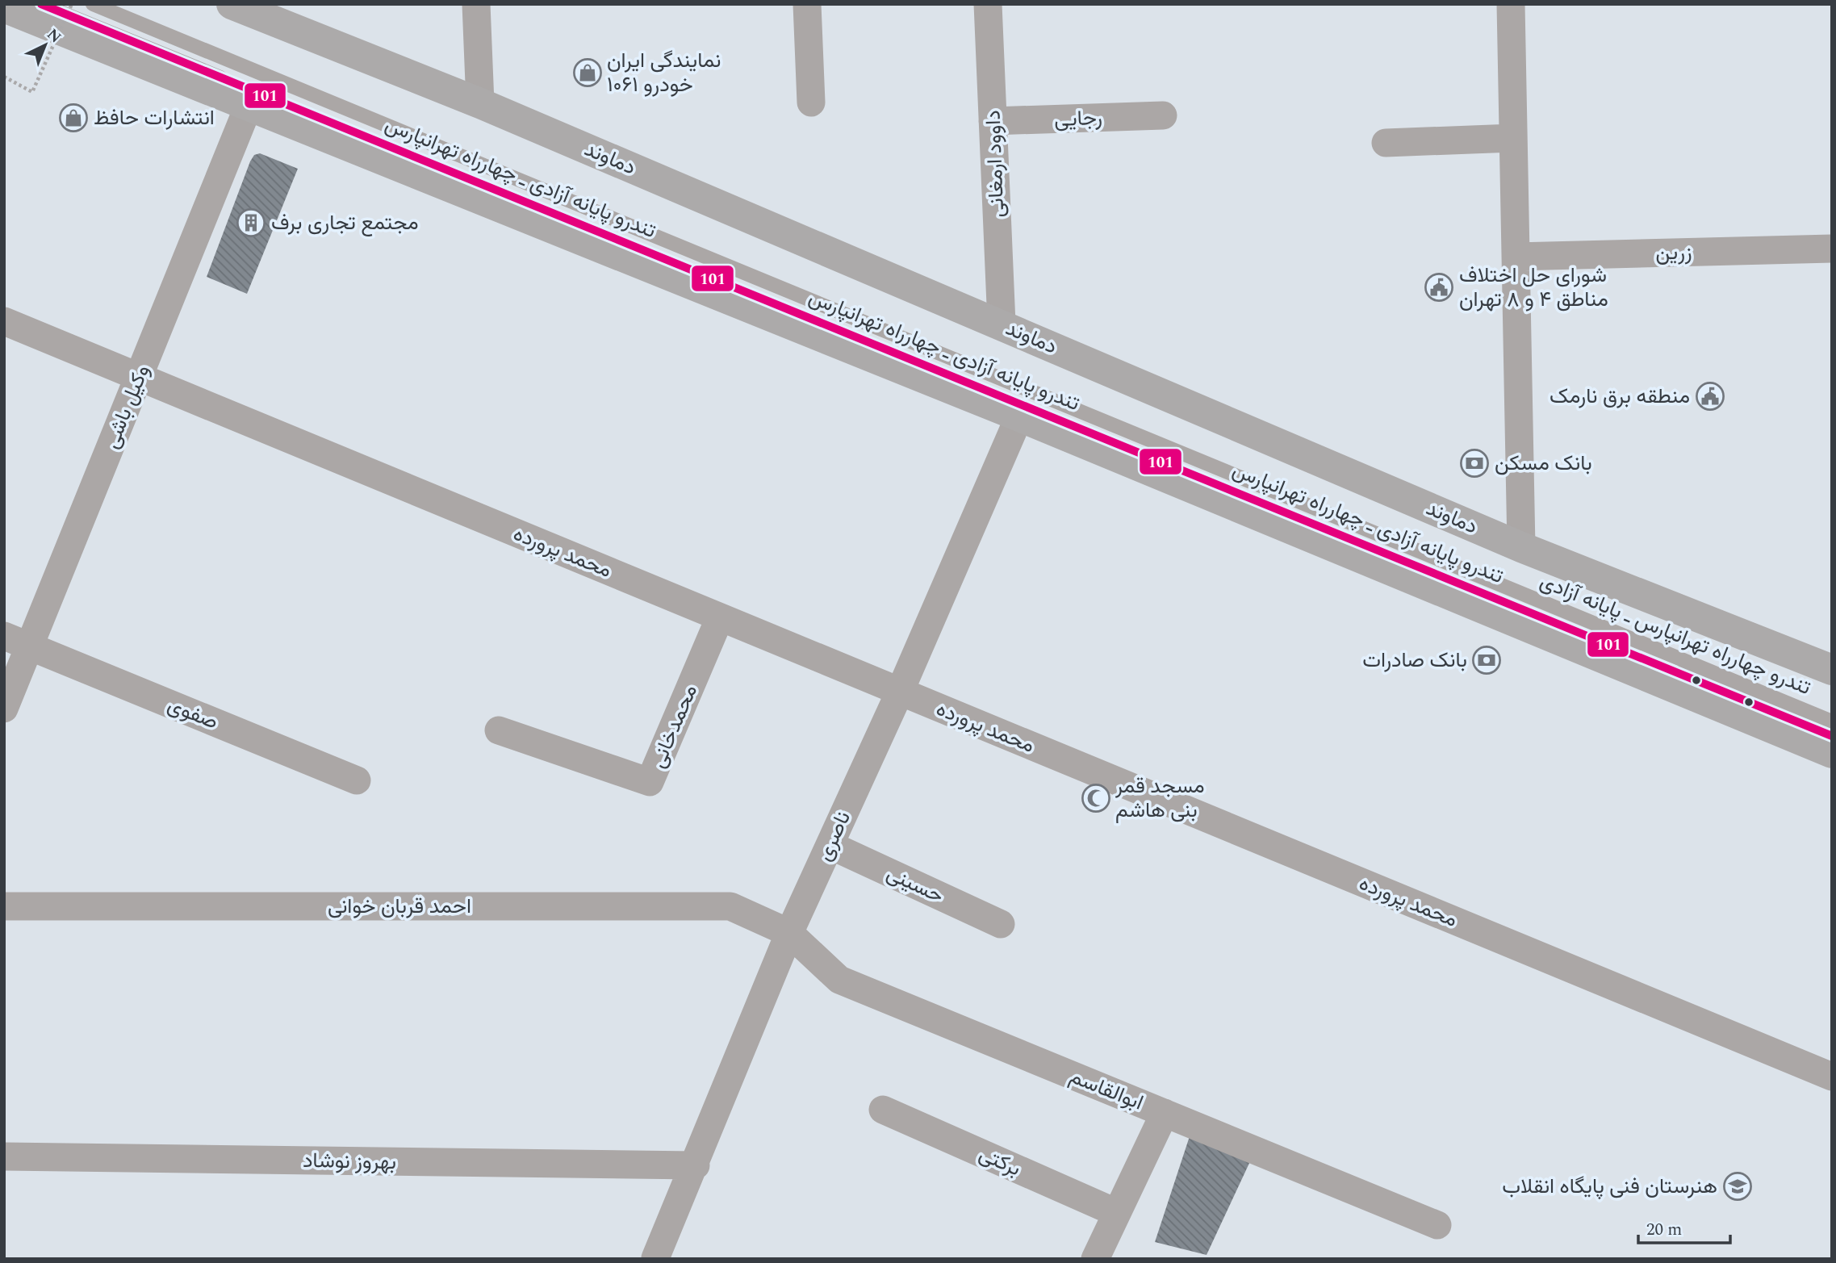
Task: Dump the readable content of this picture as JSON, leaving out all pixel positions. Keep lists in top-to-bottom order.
{
  "streets": {
    "main road": ["دماوند"],
    "street": [
      "رجایی",
      "داوود ارمغانی",
      "زرین",
      "وکیل باشی",
      "محمد پرورده",
      "صفوی",
      "محمدخانی",
      "ناصری",
      "حسینی",
      "احمد قربان خوانی",
      "ابوالقاسم",
      "بهروز نوشاد",
      "برکتی"
    ],
    "lane": ["تندرو پایانه آزادی ـ چهارراه تهرانپارس", "تندرو چهارراه تهرانپارس ـ پایانه آزادی"]
  },
  "crossings": [
    ["رجایی", "داوود ارمغانی"],
    ["دماوند", "داوود ارمغانی"],
    ["وکیل باشی", "محمد پرورده"],
    ["وکیل باشی", "صفوی"],
    ["محمد پرورده", "محمدخانی"],
    ["محمد پرورده", "ناصری"],
    ["ناصری", "حسینی"],
    ["ناصری", "احمد قربان خوانی"],
    ["ناصری", "ابوالقاسم"],
    ["ناصری", "بهروز نوشاد"],
    ["احمد قربان خوانی", "ابوالقاسم"]
  ],
  "places": {
    "shop": ["نمایندگی ایران خودرو ۱۰۶۱", "انتشارات حافظ"],
    "building": ["مجتمع تجاری برف"],
    "public building": ["شورای حل اختلاف مناطق ۴ و ۸ تهران", "منطقه برق نارمک"],
    "bank": ["بانک مسکن", "بانک صادرات"],
    "mosque": ["مسجد قمر بنی هاشم"],
    "school or university": ["هنرستان فنی پایگاه انقلاب"]
  },
  "lines": ["transit line 101"],
  "scale_bar": "20 m",
  "north": "top right"
}
